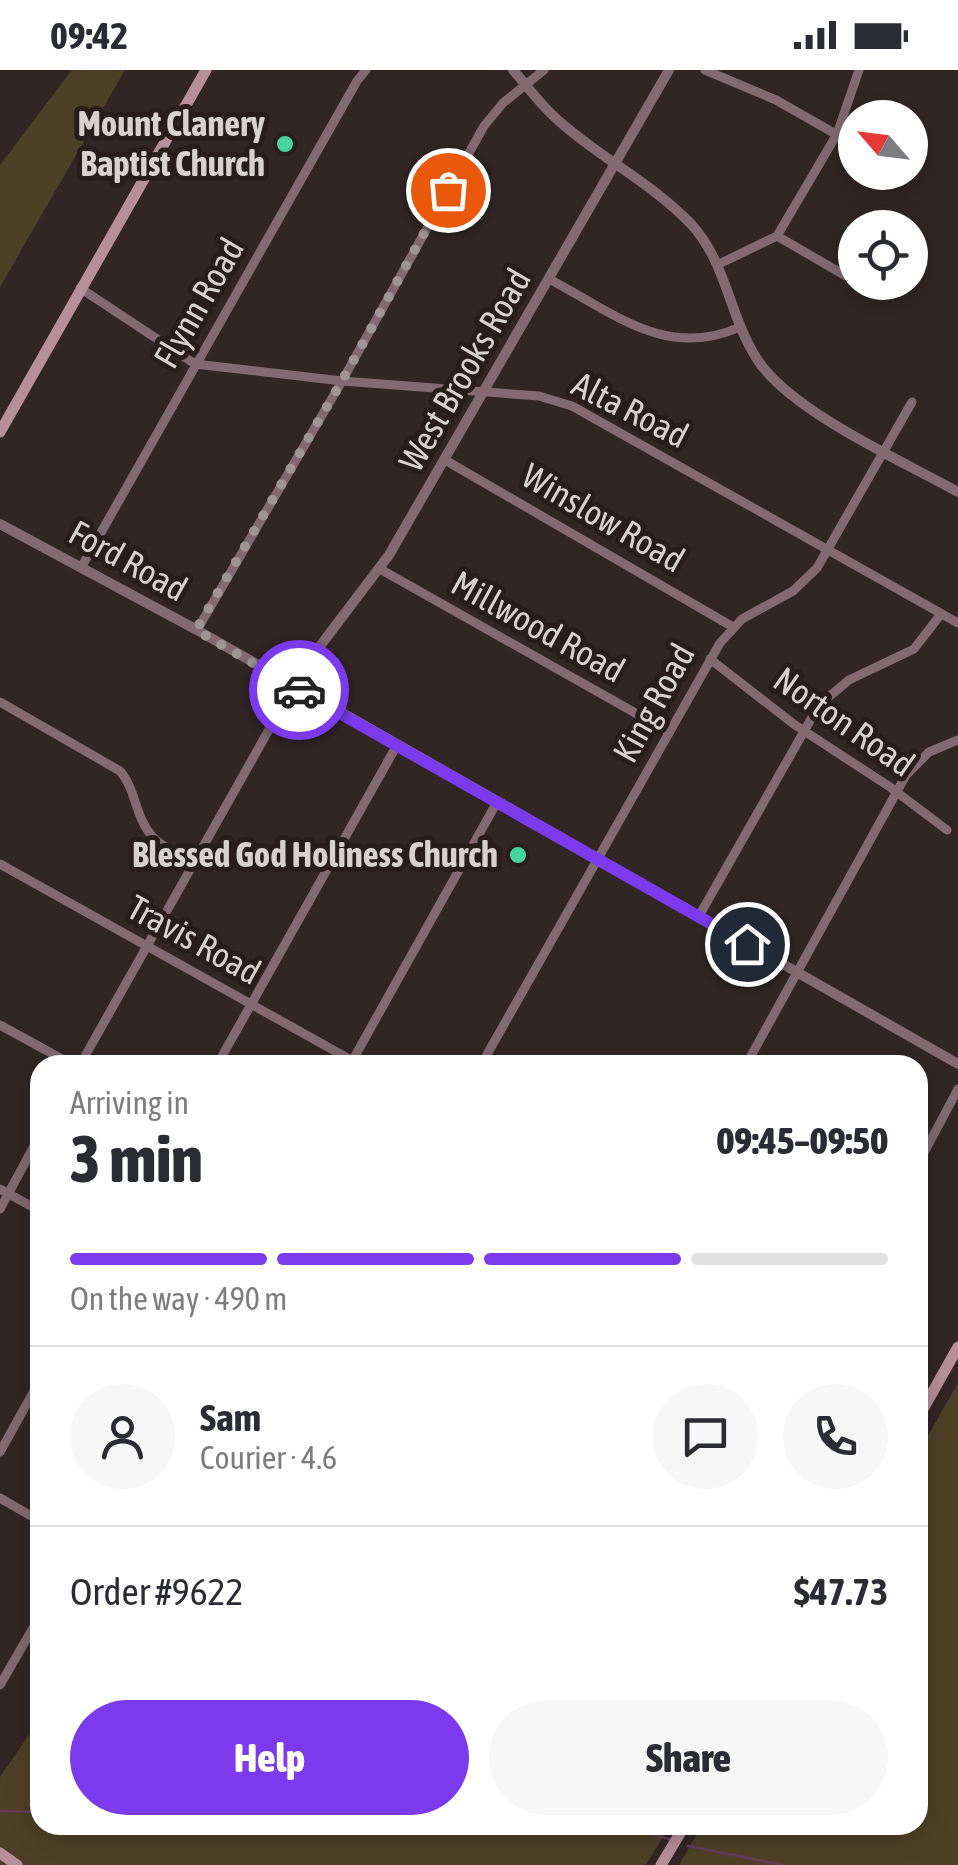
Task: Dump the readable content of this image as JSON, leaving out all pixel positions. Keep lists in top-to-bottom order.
{
  "streets": {
    "street": [
      "Flynn Road",
      "West Brooks Road",
      "Alta Road",
      "Winslow Road",
      "Ford Road",
      "Millwood Road",
      "King Road",
      "Norton Road",
      "Travis Road"
    ]
  },
  "crossings": [
    ["Flynn Road", "Alta Road"],
    ["Flynn Road", "Ford Road"],
    ["West Brooks Road", "Alta Road"],
    ["West Brooks Road", "Winslow Road"],
    ["West Brooks Road", "Ford Road"],
    ["West Brooks Road", "Millwood Road"],
    ["Alta Road", "King Road"],
    ["Winslow Road", "King Road"],
    ["Ford Road", "King Road"],
    ["Millwood Road", "King Road"],
    ["King Road", "Norton Road"]
  ],
  "places": ["Mount Clanery Baptist Church", "Blessed God Holiness Church"],
  "north": "top left",
  "page": {
    "status": "09:42",
    "heading": ["3 min", "Arriving in", "09:45–09:50"],
    "panel": [
      "Sam",
      "Courier · 4.6",
      "Order #9622",
      "$47.73"
    ],
    "bar": "On the way · 490 m",
    "buttons": ["Help", "Share"]
  }
}
